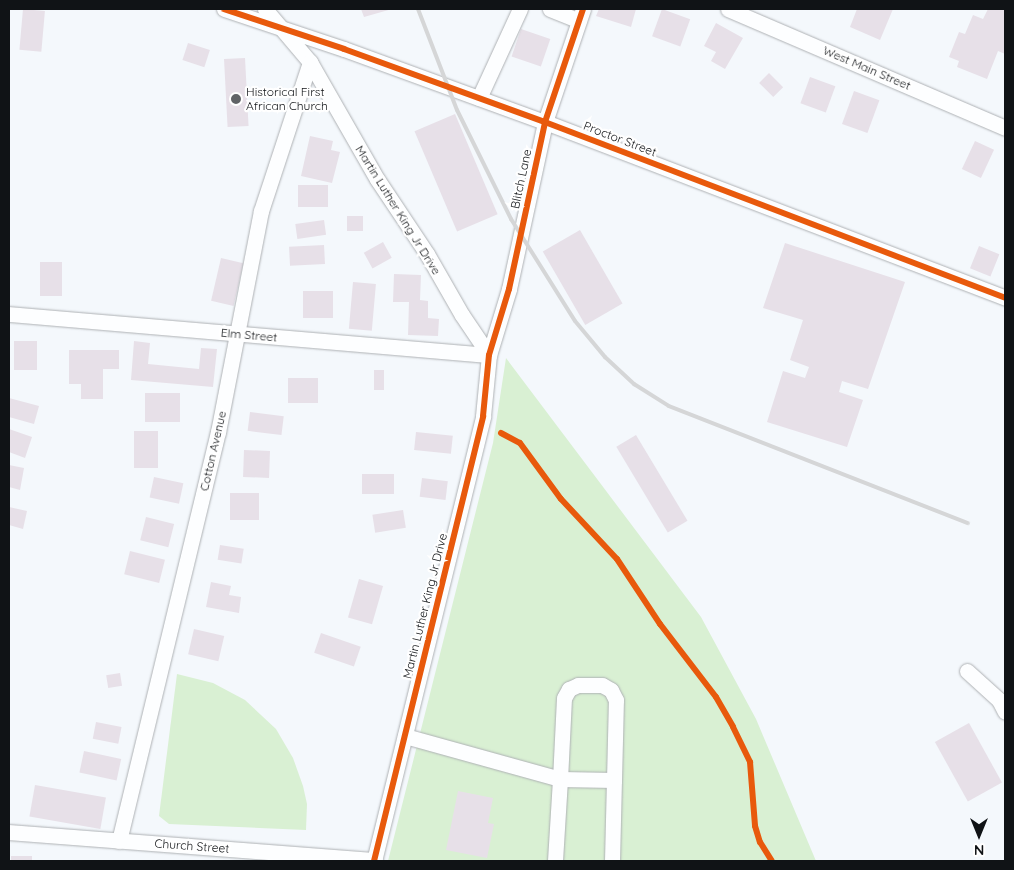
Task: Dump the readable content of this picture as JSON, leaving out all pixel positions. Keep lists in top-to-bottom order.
{
  "streets": {
    "street": [
      "West Main Street",
      "Proctor Street",
      "Blitch Lane",
      "Martin Luther King Jr Drive",
      "Elm Street",
      "Cotton Avenue",
      "Church Street"
    ]
  },
  "crossings": [
    ["Proctor Street", "Blitch Lane"],
    ["Proctor Street", "Martin Luther King Jr Drive"],
    ["Blitch Lane", "Martin Luther King Jr Drive"],
    ["Blitch Lane", "Elm Street"],
    ["Martin Luther King Jr Drive", "Elm Street"],
    ["Martin Luther King Jr Drive", "Cotton Avenue"],
    ["Martin Luther King Jr Drive", "Church Street"],
    ["Elm Street", "Cotton Avenue"],
    ["Cotton Avenue", "Church Street"]
  ],
  "places": ["Historical First African Church"],
  "north": "bottom"
}
